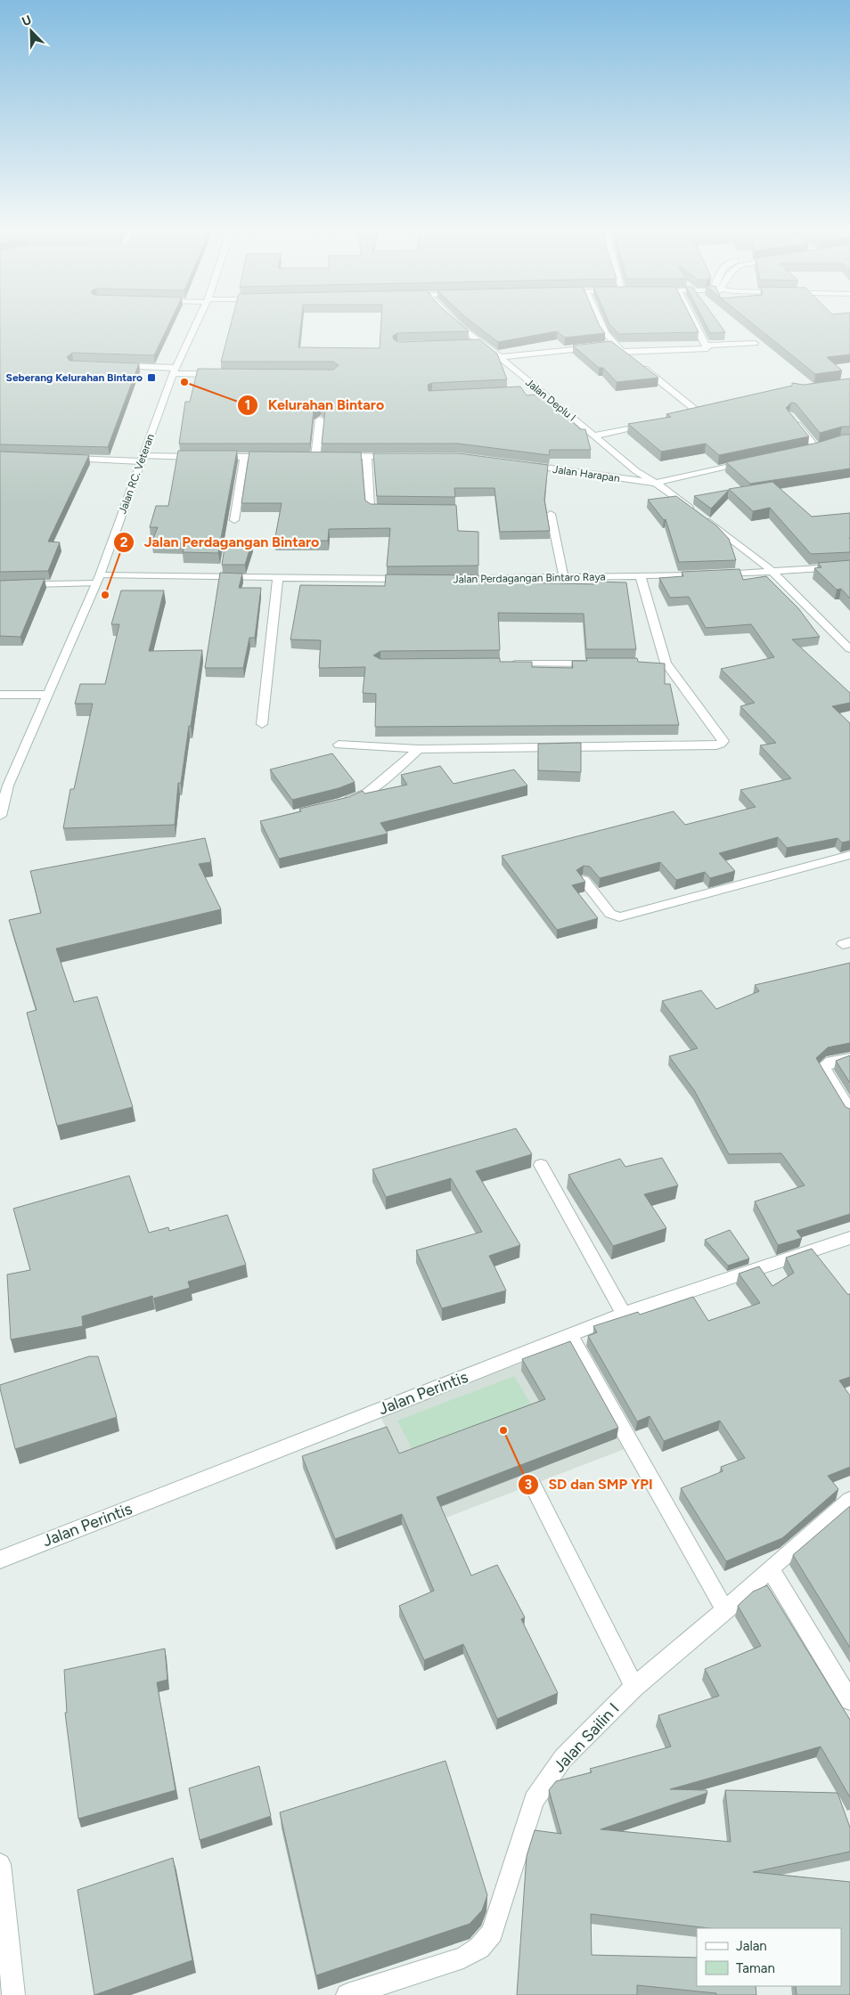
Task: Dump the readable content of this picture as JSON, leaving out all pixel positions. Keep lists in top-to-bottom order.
{
  "streets": {
    "street": [
      "Jalan Deplu I",
      "Jalan RC. Veteran",
      "Jalan Harapan",
      "Jalan Perdagangan Bintaro Raya",
      "Jalan Perintis",
      "Jalan Sailin I"
    ]
  },
  "crossings": [
    ["Jalan Deplu I", "Jalan Harapan"],
    ["Jalan Harapan", "Jalan Perdagangan Bintaro Raya"]
  ],
  "places": {
    "transit": ["Seberang Kelurahan Bintaro"],
    "other": ["Kelurahan Bintaro", "Jalan Perdagangan Bintaro", "SD dan SMP YPI"]
  },
  "legend": ["Jalan", "Taman"],
  "north": "top left"
}
